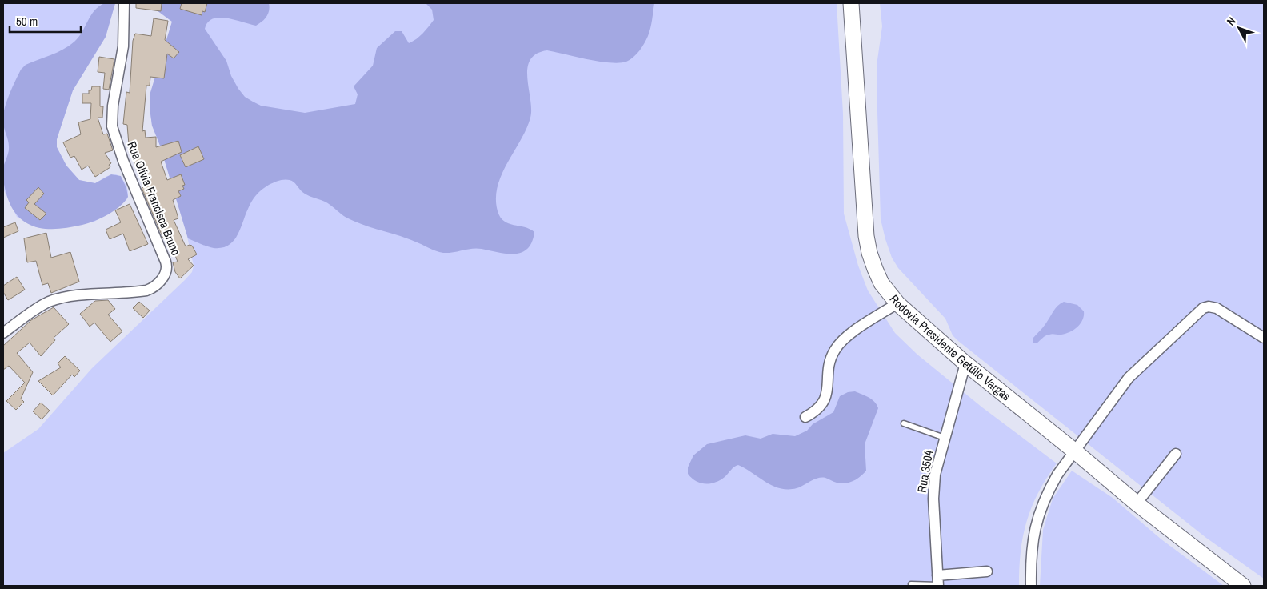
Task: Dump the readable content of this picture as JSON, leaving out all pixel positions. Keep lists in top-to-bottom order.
{
  "streets": {
    "main road": ["Rodovia Presidente Getúlio Vargas"],
    "street": ["Rua Olívia Francisca Bruno", "Rua 3504"]
  },
  "crossings": [
    ["Rodovia Presidente Getúlio Vargas", "Rua 3504"]
  ],
  "scale_bar": "50 m",
  "north": "top left"
}
